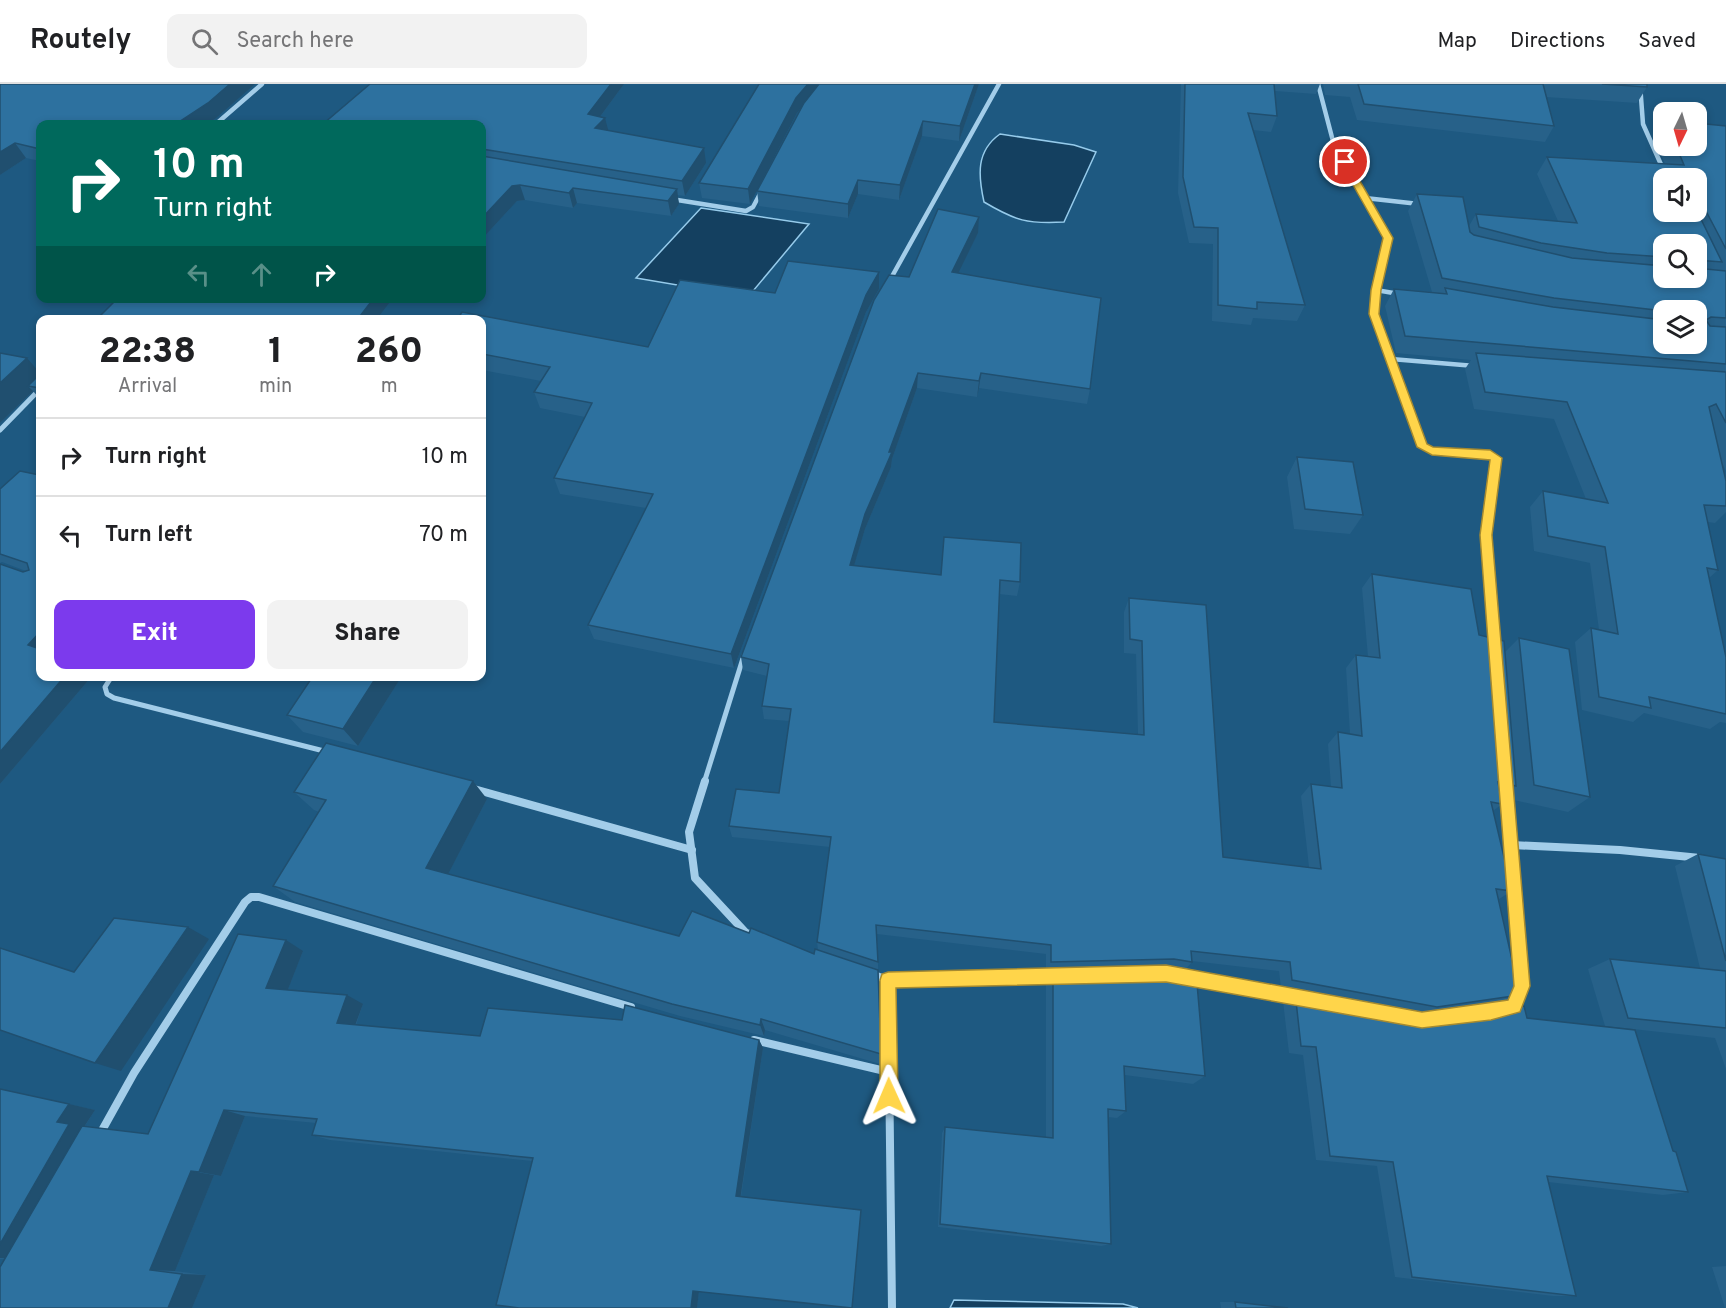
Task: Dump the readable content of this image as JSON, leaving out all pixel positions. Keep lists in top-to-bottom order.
{
  "north": "bottom",
  "page": {
    "header": "Routely",
    "search": "Search here",
    "nav": ["Map", "Directions", "Saved"],
    "turn": ["10 m", "Turn right"],
    "eta": [
      "22:38",
      "Arrival",
      "1",
      "min",
      "260",
      "m"
    ],
    "list": [
      {
        "name": "Turn right",
        "value": "10 m"
      },
      {
        "name": "Turn left",
        "value": "70 m"
      }
    ],
    "buttons": ["Exit", "Share"]
  }
}
